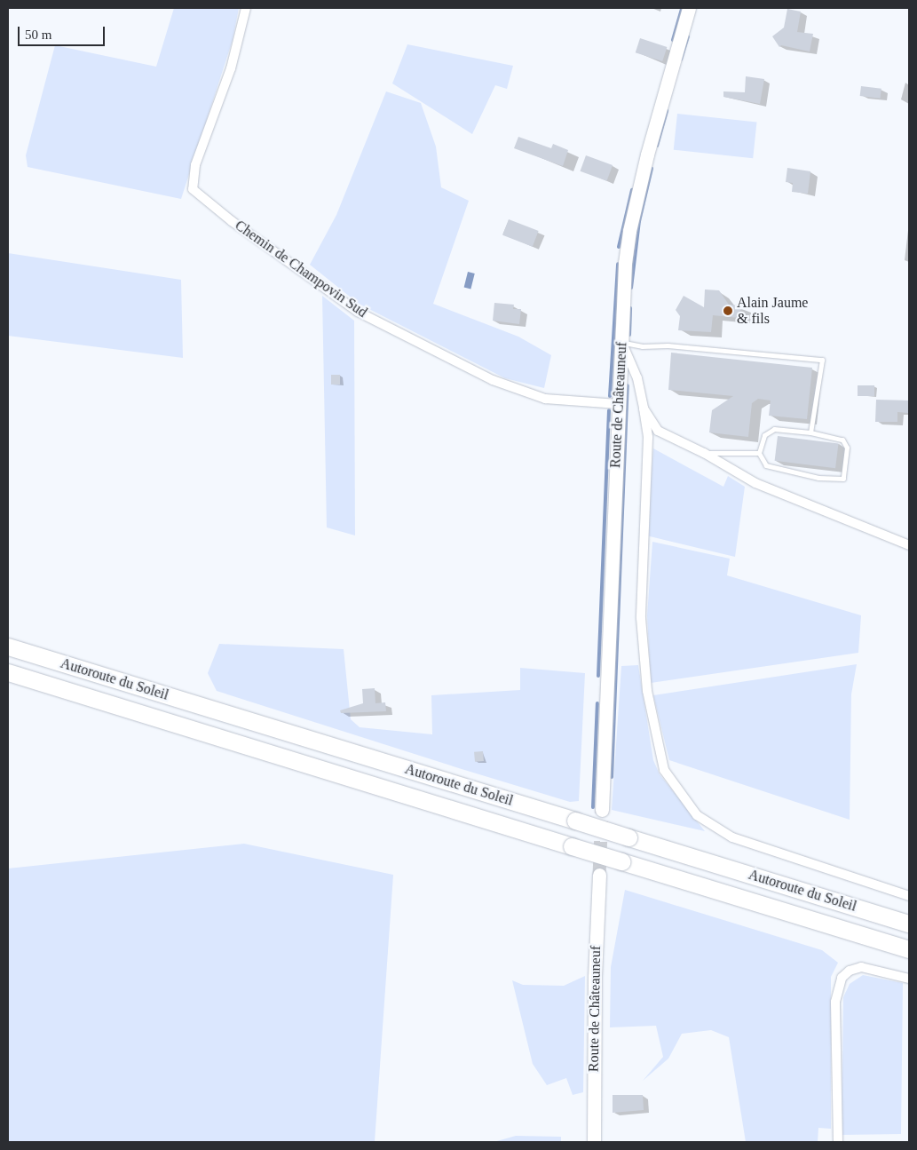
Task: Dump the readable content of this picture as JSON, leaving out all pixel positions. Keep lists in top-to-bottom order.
{
  "streets": {
    "highway": ["Autoroute du Soleil"],
    "main road": ["Route de Châteauneuf"],
    "street": ["Chemin de Champovin Sud"]
  },
  "crossings": [
    ["Chemin de Champovin Sud", "Route de Châteauneuf"]
  ],
  "places": ["Alain Jaume & fils"],
  "scale_bar": "50 m"
}
